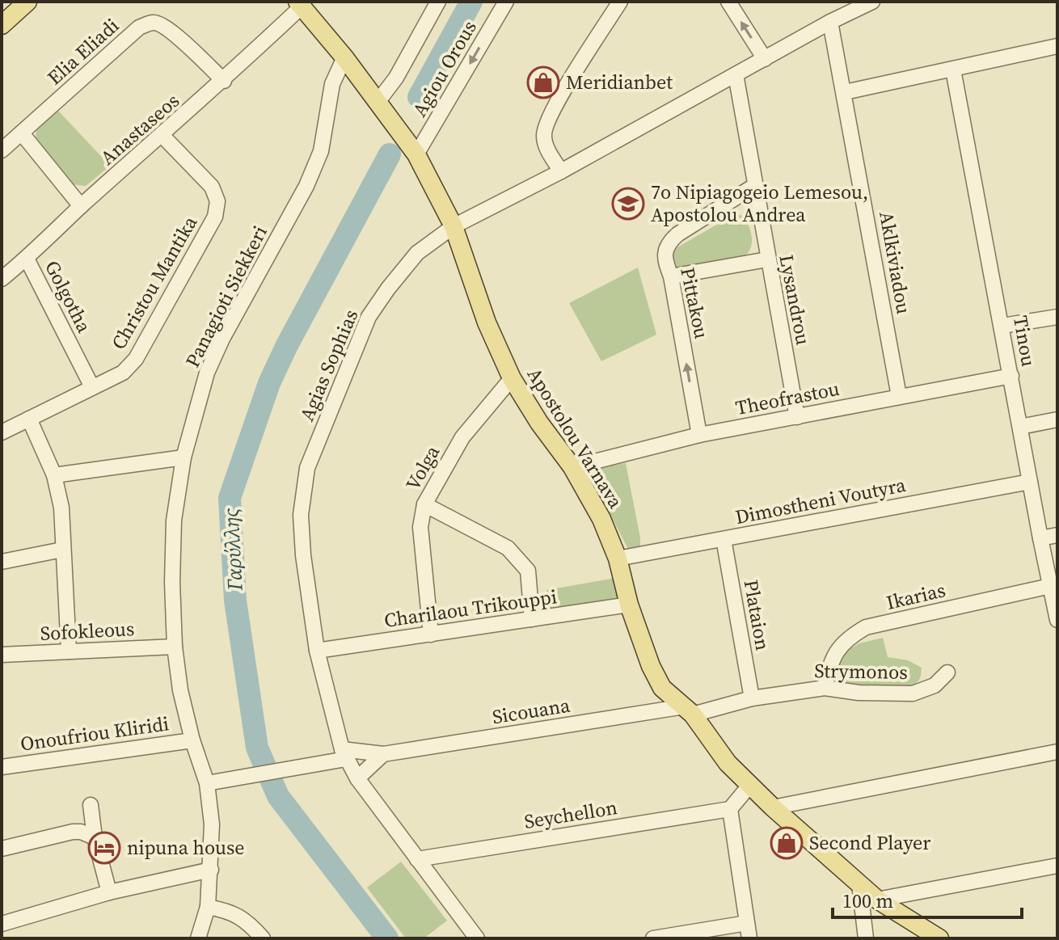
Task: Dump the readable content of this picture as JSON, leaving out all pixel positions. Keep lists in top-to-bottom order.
{
  "streets": {
    "main road": ["Apostolou Varnava"],
    "street": [
      "Elia Eliadi",
      "Agiou Orous",
      "Anastaseos",
      "Aklkiviadou",
      "Christou Mantika",
      "Golgotha",
      "Panagioti Siekkeri",
      "Lysandrou",
      "Pittakou",
      "Tinou",
      "Agias Sophias",
      "Theofrastou",
      "Volga",
      "Dimostheni Voutyra",
      "Ikarias",
      "Charilaou Trikouppi",
      "Plataion",
      "Sofokleous",
      "Strymonos",
      "Sicouana",
      "Onoufriou Kliridi",
      "Seychellon"
    ]
  },
  "crossings": [
    ["Elia Eliadi", "Anastaseos"],
    ["Agiou Orous", "Apostolou Varnava"],
    ["Anastaseos", "Christou Mantika"],
    ["Anastaseos", "Golgotha"],
    ["Anastaseos", "Apostolou Varnava"],
    ["Aklkiviadou", "Agias Sophias"],
    ["Aklkiviadou", "Theofrastou"],
    ["Christou Mantika", "Golgotha"],
    ["Panagioti Siekkeri", "Apostolou Varnava"],
    ["Panagioti Siekkeri", "Sofokleous"],
    ["Panagioti Siekkeri", "Sicouana"],
    ["Panagioti Siekkeri", "Onoufriou Kliridi"],
    ["Lysandrou", "Pittakou"],
    ["Lysandrou", "Agias Sophias"],
    ["Lysandrou", "Theofrastou"],
    ["Pittakou", "Theofrastou"],
    ["Tinou", "Theofrastou"],
    ["Tinou", "Dimostheni Voutyra"],
    ["Tinou", "Ikarias"],
    ["Agias Sophias", "Apostolou Varnava"],
    ["Agias Sophias", "Charilaou Trikouppi"],
    ["Agias Sophias", "Sicouana"],
    ["Agias Sophias", "Seychellon"],
    ["Theofrastou", "Apostolou Varnava"],
    ["Apostolou Varnava", "Volga"],
    ["Apostolou Varnava", "Dimostheni Voutyra"],
    ["Apostolou Varnava", "Charilaou Trikouppi"],
    ["Apostolou Varnava", "Strymonos"],
    ["Apostolou Varnava", "Sicouana"],
    ["Volga", "Charilaou Trikouppi"],
    ["Dimostheni Voutyra", "Plataion"],
    ["Ikarias", "Strymonos"],
    ["Plataion", "Strymonos"],
    ["Strymonos", "Sicouana"]
  ],
  "one_way": ["Pittakou"],
  "water": ["Γαρύλλης"],
  "places": {
    "shop": ["Meridianbet", "Second Player"],
    "school or university": ["7o Nipiagogeio Lemesou, Apostolou Andrea"],
    "hotel": ["nipuna house"]
  },
  "scale_bar": "100 m"
}
